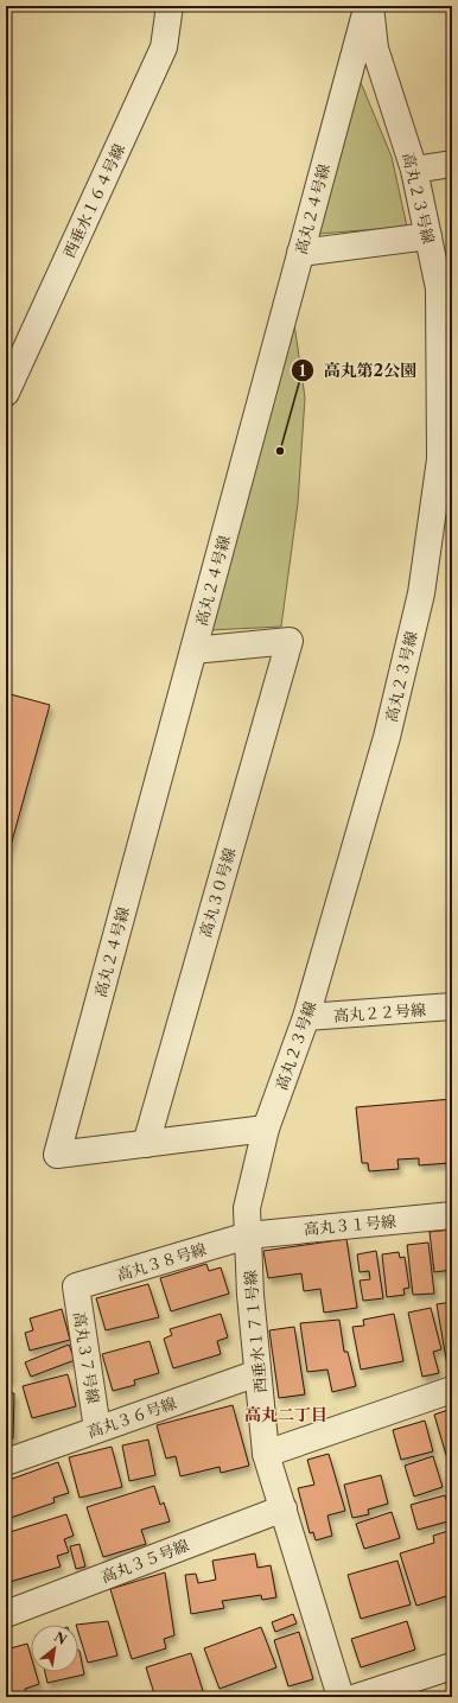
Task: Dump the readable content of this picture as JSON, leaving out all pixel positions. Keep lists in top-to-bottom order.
{
  "streets": {
    "street": [
      "高丸２３号線",
      "西垂水１６４号線",
      "高丸２４号線",
      "高丸３０号線",
      "高丸２２号線",
      "高丸３１号線",
      "高丸３８号線",
      "西垂水１７１号線",
      "高丸３７号線",
      "高丸３６号線",
      "高丸３５号線"
    ]
  },
  "crossings": [
    ["高丸２３号線", "高丸２４号線"],
    ["高丸２３号線", "高丸２２号線"],
    ["高丸２３号線", "西垂水１７１号線"],
    ["高丸２４号線", "高丸３０号線"],
    ["高丸３１号線", "高丸３８号線"],
    ["高丸３１号線", "西垂水１７１号線"],
    ["高丸３８号線", "西垂水１７１号線"],
    ["高丸３８号線", "高丸３７号線"],
    ["西垂水１７１号線", "高丸３６号線"],
    ["西垂水１７１号線", "高丸３５号線"],
    ["高丸３７号線", "高丸３６号線"]
  ],
  "districts": ["高丸二丁目"],
  "places": ["高丸第2公園"],
  "north": "top right"
}
